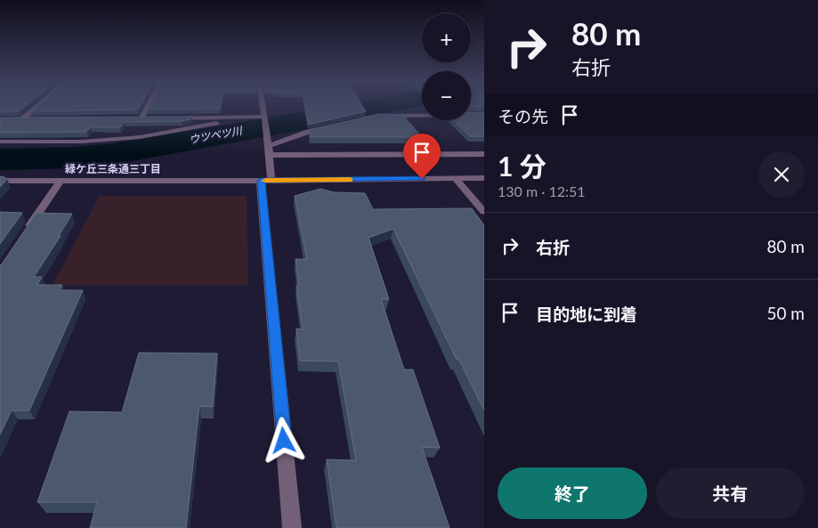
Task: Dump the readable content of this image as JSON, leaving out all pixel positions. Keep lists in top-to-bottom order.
{
  "districts": ["緑ケ丘三条通三丁目"],
  "water": ["ウツベツ川"],
  "page": {
    "turn": ["80 m", "右折"],
    "map_buttons": ["+", "−"],
    "then": "その先",
    "heading": ["1 分", "130 m · 12:51"],
    "list": [
      {
        "name": "右折",
        "value": "80 m"
      },
      {
        "name": "目的地に到着",
        "value": "50 m"
      }
    ],
    "buttons": ["終了", "共有"]
  }
}
